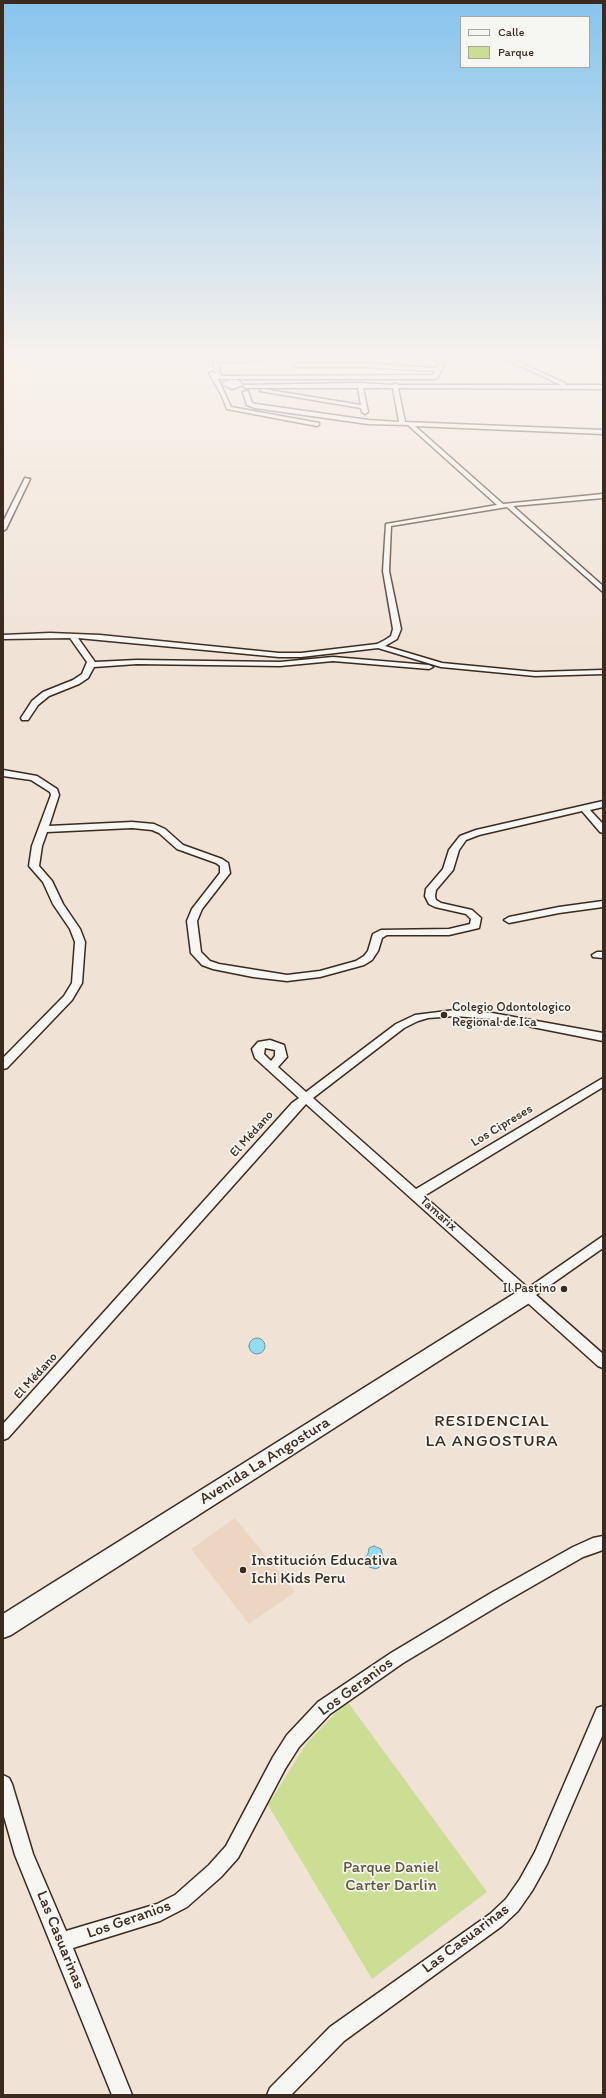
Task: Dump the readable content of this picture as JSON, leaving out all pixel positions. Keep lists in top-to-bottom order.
{
  "streets": {
    "street": [
      "Los Cipreses",
      "El Médano",
      "Tamarix",
      "Avenida La Angostura",
      "Los Geranios",
      "Las Casuarinas"
    ]
  },
  "crossings": [
    ["Los Cipreses", "Tamarix"],
    ["El Médano", "Tamarix"],
    ["Tamarix", "Avenida La Angostura"],
    ["Los Geranios", "Las Casuarinas"]
  ],
  "districts": ["RESIDENCIAL LA ANGOSTURA"],
  "parks": ["Parque Daniel Carter Darlin"],
  "places": ["Colegio Odontologico Regional de Ica", "Il Pastino", "Institución Educativa Ichi Kids Peru"],
  "legend": ["Calle", "Parque"]
}
